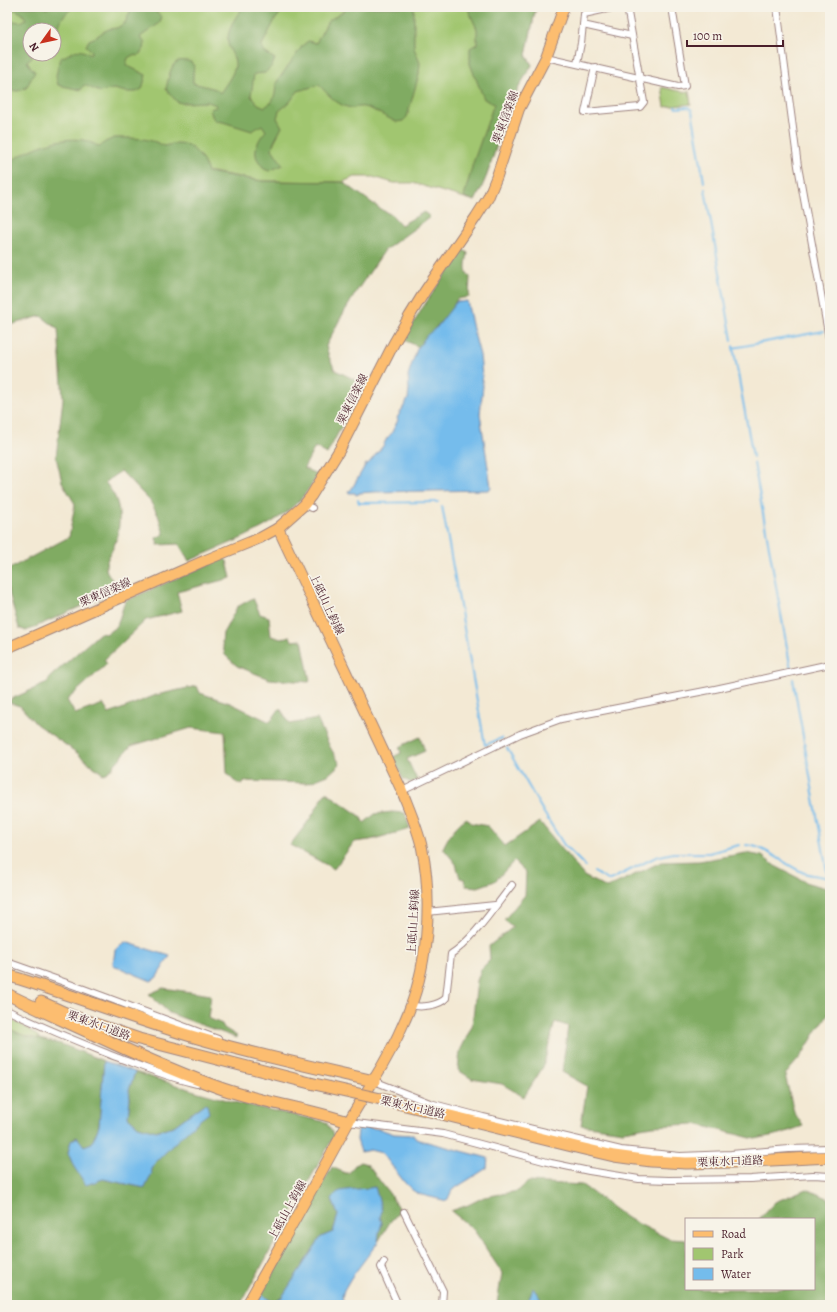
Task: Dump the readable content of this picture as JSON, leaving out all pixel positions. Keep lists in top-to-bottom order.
{
  "streets": {
    "highway": ["栗東水口道路"],
    "main road": ["栗東信楽線", "上砥山上鈎線"]
  },
  "crossings": [
    ["栗東信楽線", "上砥山上鈎線"]
  ],
  "legend": ["Road", "Park", "Water"],
  "scale_bar": "100 m",
  "north": "bottom left"
}
